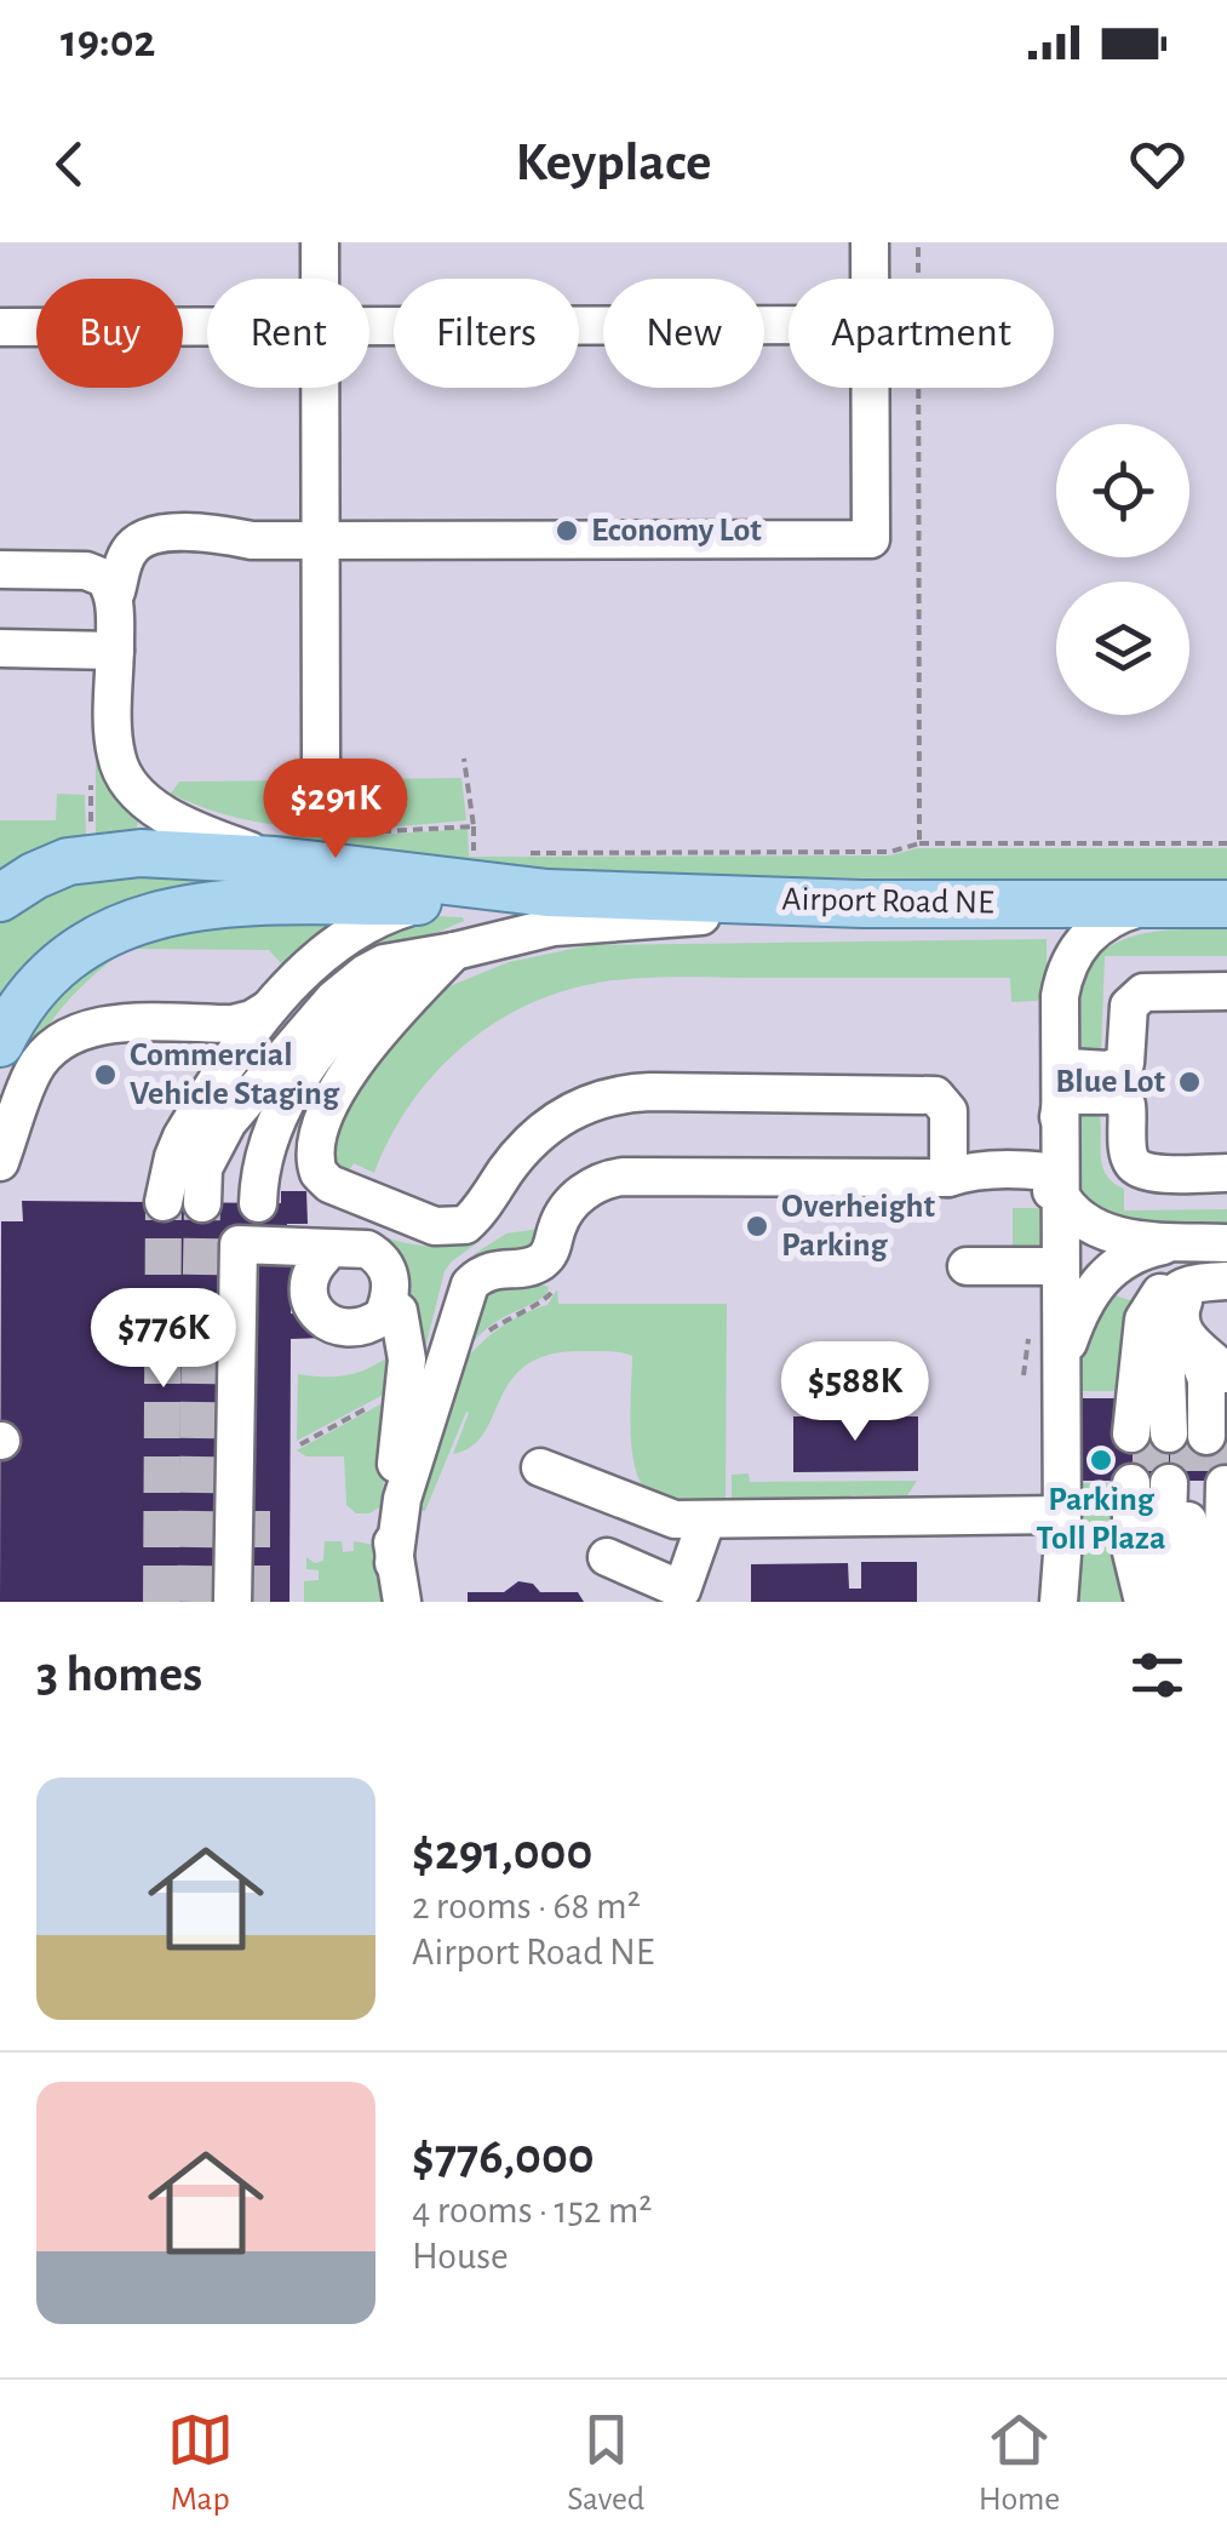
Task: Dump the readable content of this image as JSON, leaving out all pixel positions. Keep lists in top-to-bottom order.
{
  "streets": {
    "main road": ["Airport Road NE"]
  },
  "places": [
    "Economy Lot",
    "Commercial Vehicle Staging",
    "Blue Lot",
    "Overheight Parking",
    "Parking Toll Plaza"
  ],
  "page": {
    "status": "19:02",
    "header": "Keyplace",
    "chip": [
      "Buy",
      "Rent",
      "Filters",
      "New",
      "Apartment"
    ],
    "price": ["$291K", "$776K", "$588K"],
    "heading": "3 homes",
    "list": [
      {
        "name": "$291,000",
        "note": "2 rooms · 68 m² · Airport Road NE"
      },
      {
        "name": "$776,000",
        "note": "4 rooms · 152 m² · House"
      }
    ],
    "tabs": ["Map", "Saved", "Home"]
  }
}
